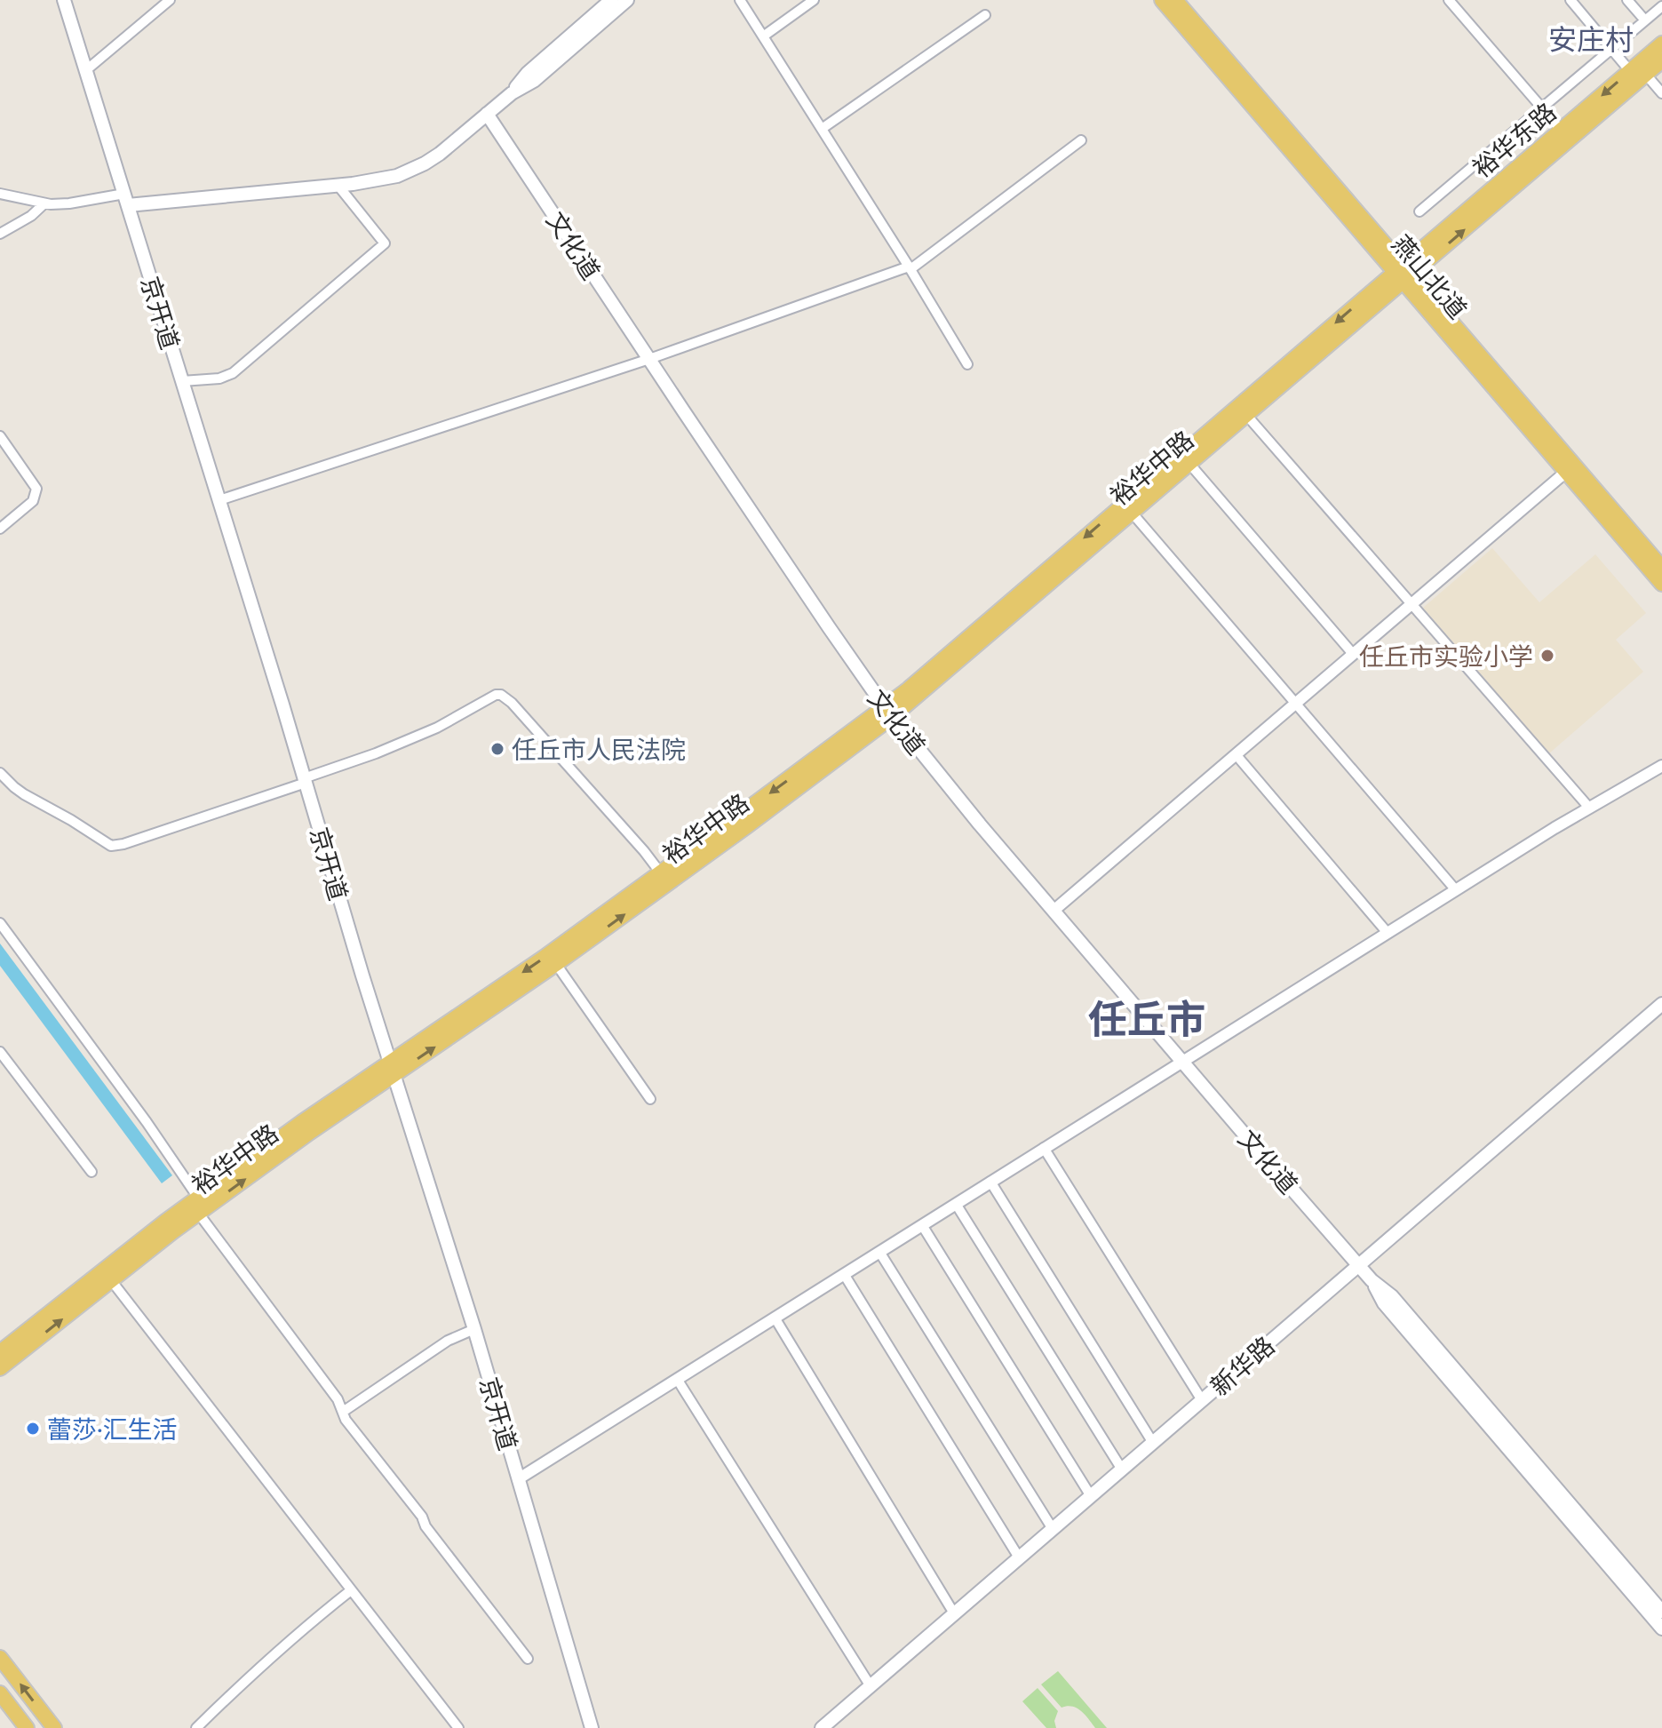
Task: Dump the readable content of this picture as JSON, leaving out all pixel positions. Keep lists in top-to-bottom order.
{
  "streets": {
    "main road": [
      "裕华东路",
      "文化道",
      "燕山北道",
      "京开道",
      "裕华中路",
      "新华路"
    ]
  },
  "crossings": [
    ["裕华东路", "燕山北道"],
    ["裕华东路", "裕华中路"],
    ["文化道", "裕华中路"],
    ["文化道", "新华路"],
    ["燕山北道", "裕华中路"],
    ["京开道", "裕华中路"]
  ],
  "districts": ["安庄村", "任丘市"],
  "places": ["任丘市实验小学", "任丘市人民法院", "蕾莎·汇生活"]
}
